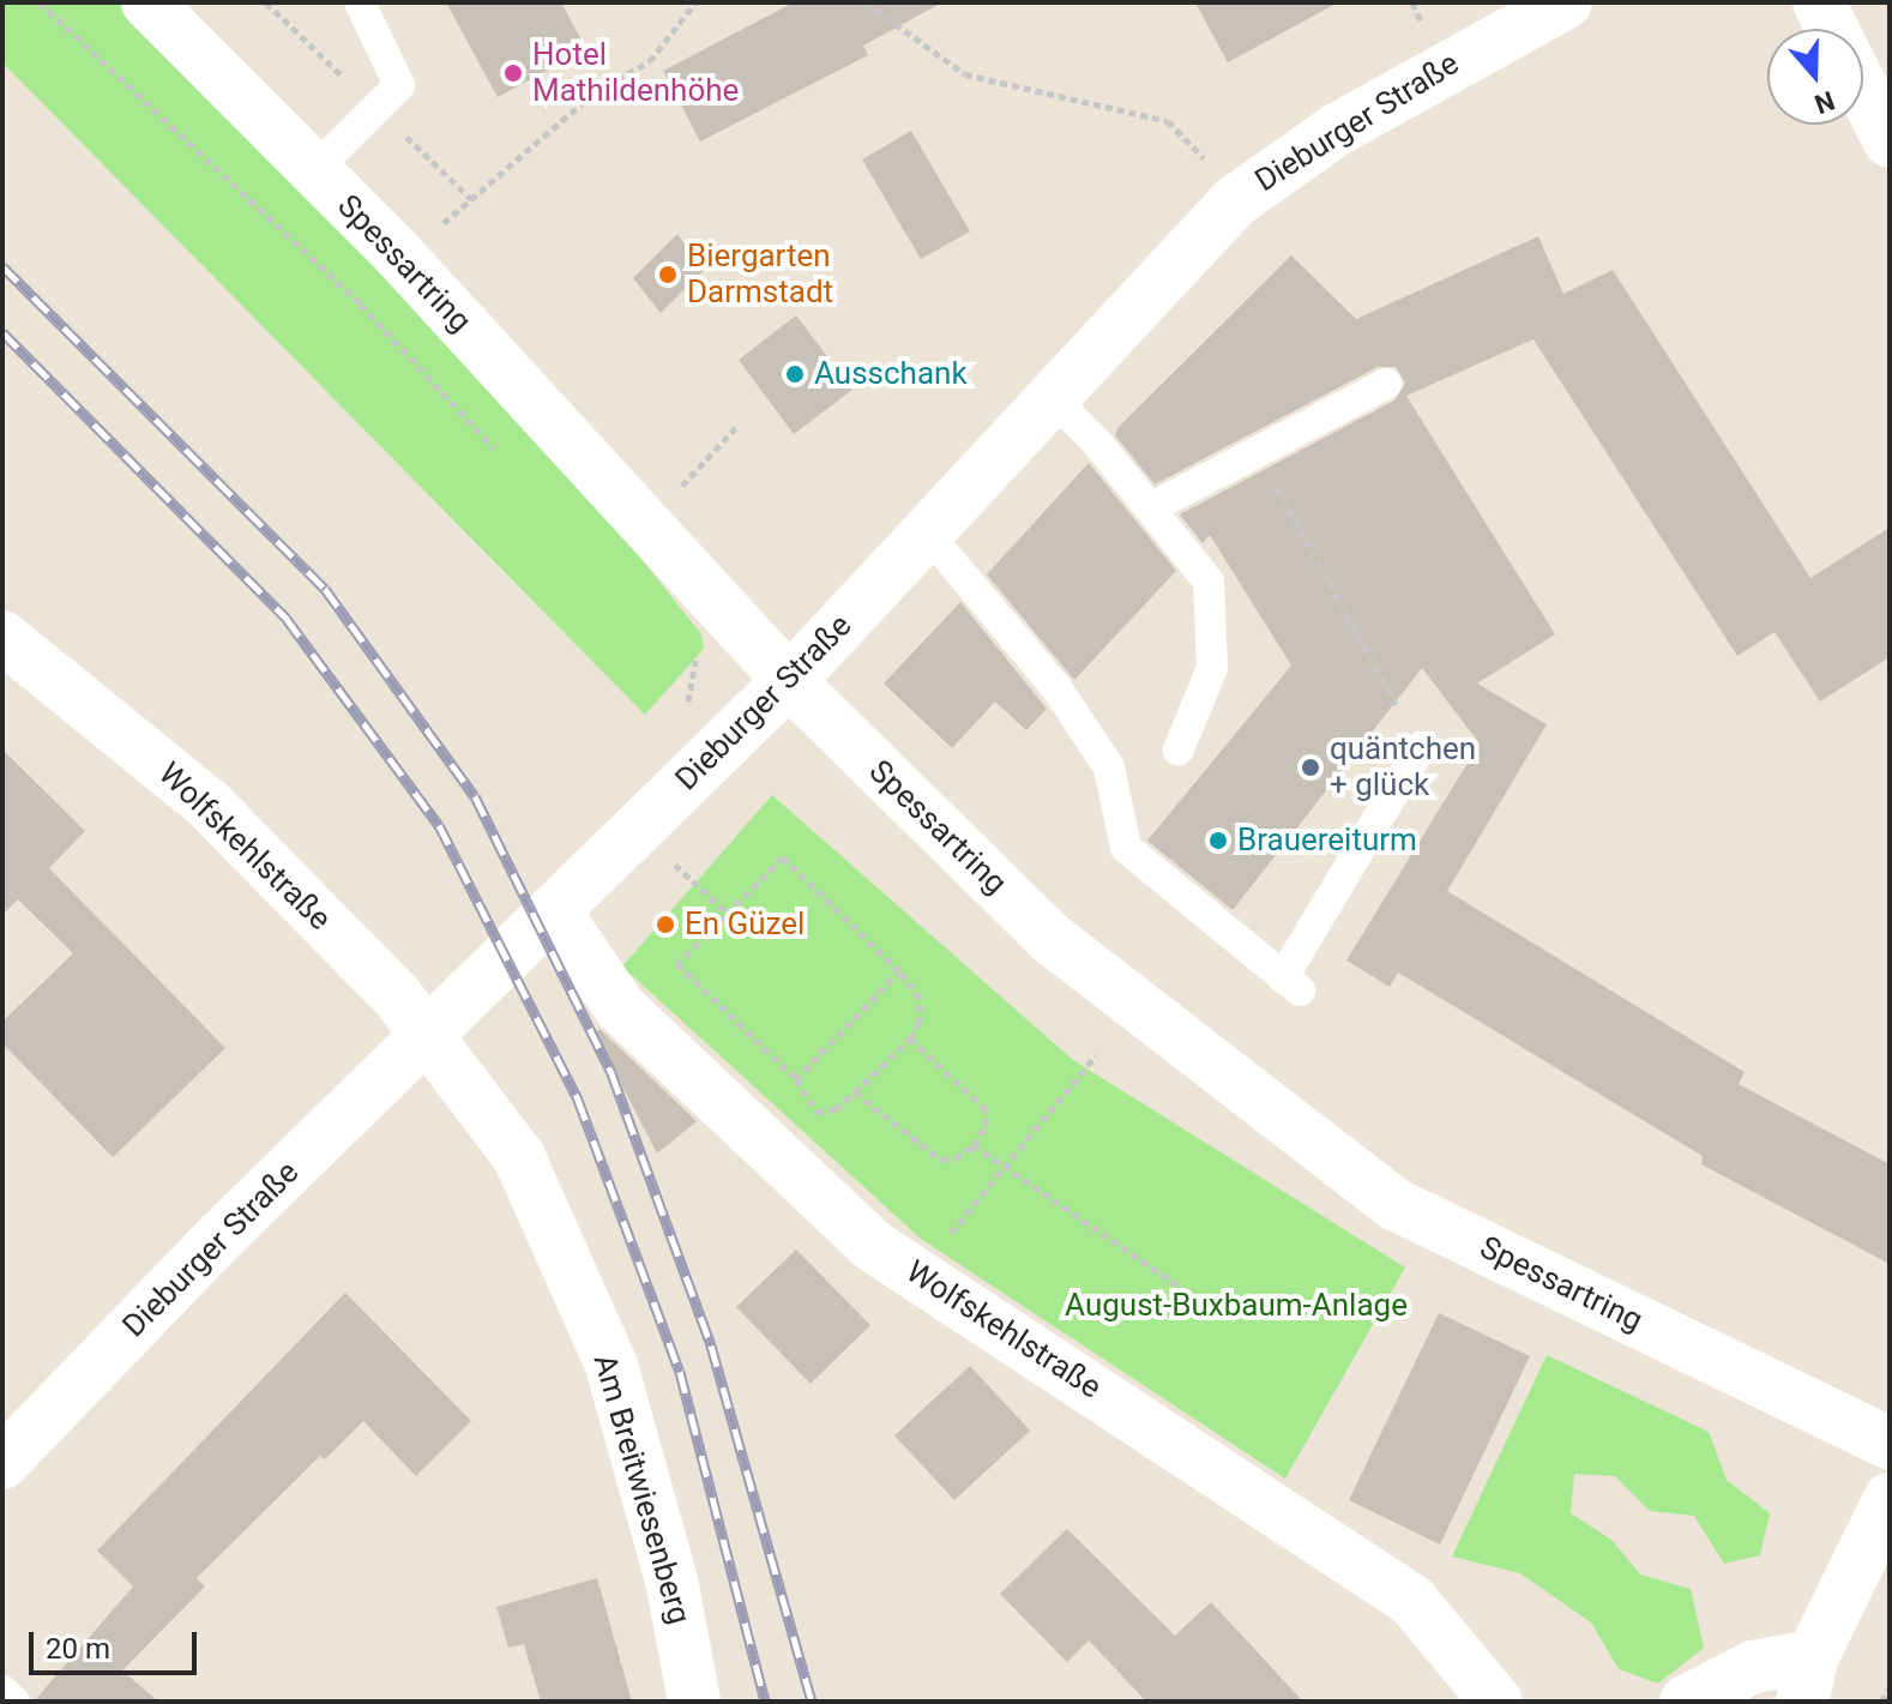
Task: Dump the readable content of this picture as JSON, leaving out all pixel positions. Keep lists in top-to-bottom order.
{
  "streets": {
    "main road": [
      "Dieburger Straße",
      "Spessartring",
      "Wolfskehlstraße",
      "Am Breitwiesenberg"
    ]
  },
  "crossings": [
    ["Dieburger Straße", "Spessartring"],
    ["Dieburger Straße", "Wolfskehlstraße"],
    ["Dieburger Straße", "Am Breitwiesenberg"],
    ["Wolfskehlstraße", "Am Breitwiesenberg"]
  ],
  "parks": ["August-Buxbaum-Anlage"],
  "places": [
    "Hotel Mathildenhöhe",
    "Biergarten Darmstadt",
    "Ausschank",
    "quäntchen + glück",
    "Brauereiturm",
    "En Güzel"
  ],
  "scale_bar": "20 m",
  "north": "bottom"
}
